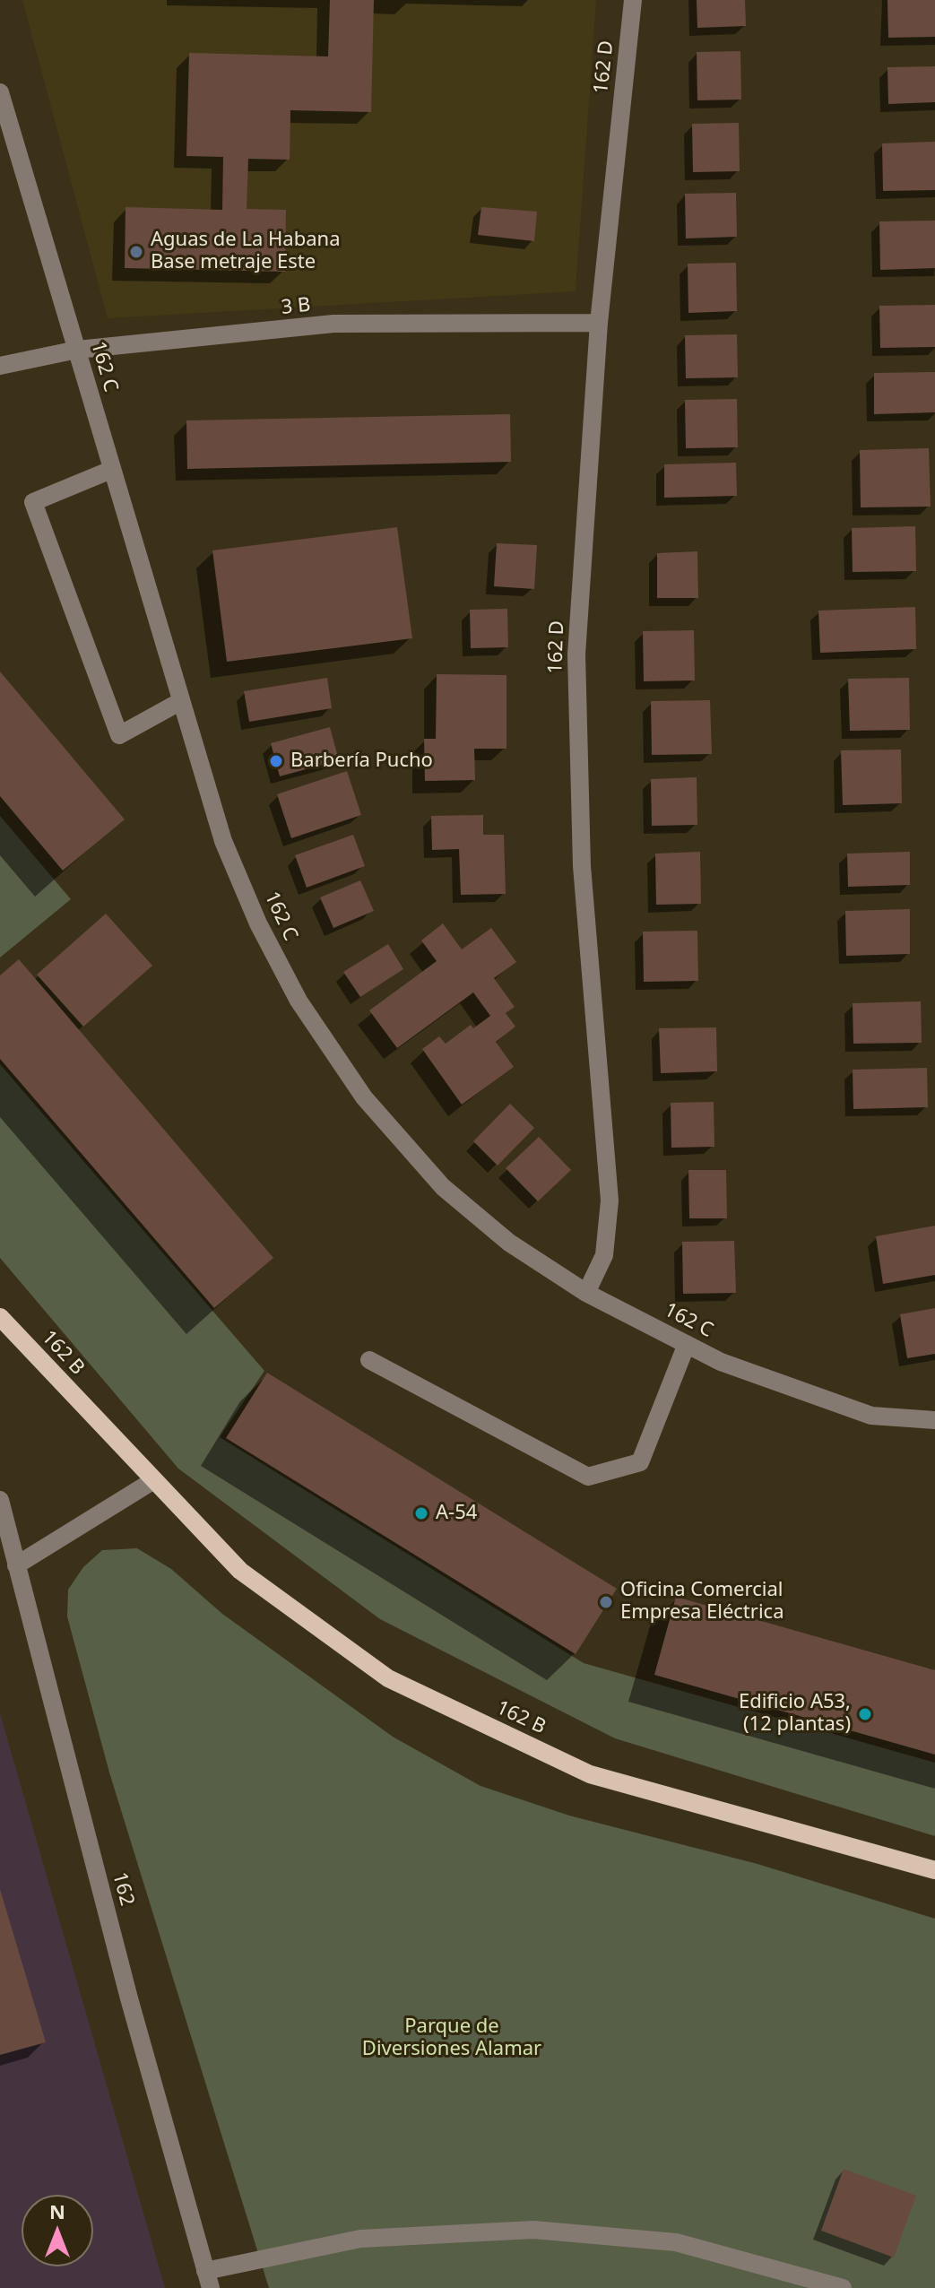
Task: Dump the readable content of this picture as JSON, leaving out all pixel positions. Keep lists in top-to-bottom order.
{
  "streets": {
    "main road": ["162 B"],
    "street": [
      "162 D",
      "3 B",
      "162 C",
      "162"
    ]
  },
  "crossings": [
    ["162 D", "3 B"],
    ["162 D", "162 C"],
    ["3 B", "162 C"]
  ],
  "parks": ["Parque de Diversiones Alamar"],
  "places": [
    "Aguas de La Habana Base metraje Este",
    "Barbería Pucho",
    "A-54",
    "Oficina Comercial Empresa Eléctrica",
    "Edificio A53, (12 plantas)"
  ],
  "north": "top"
}
